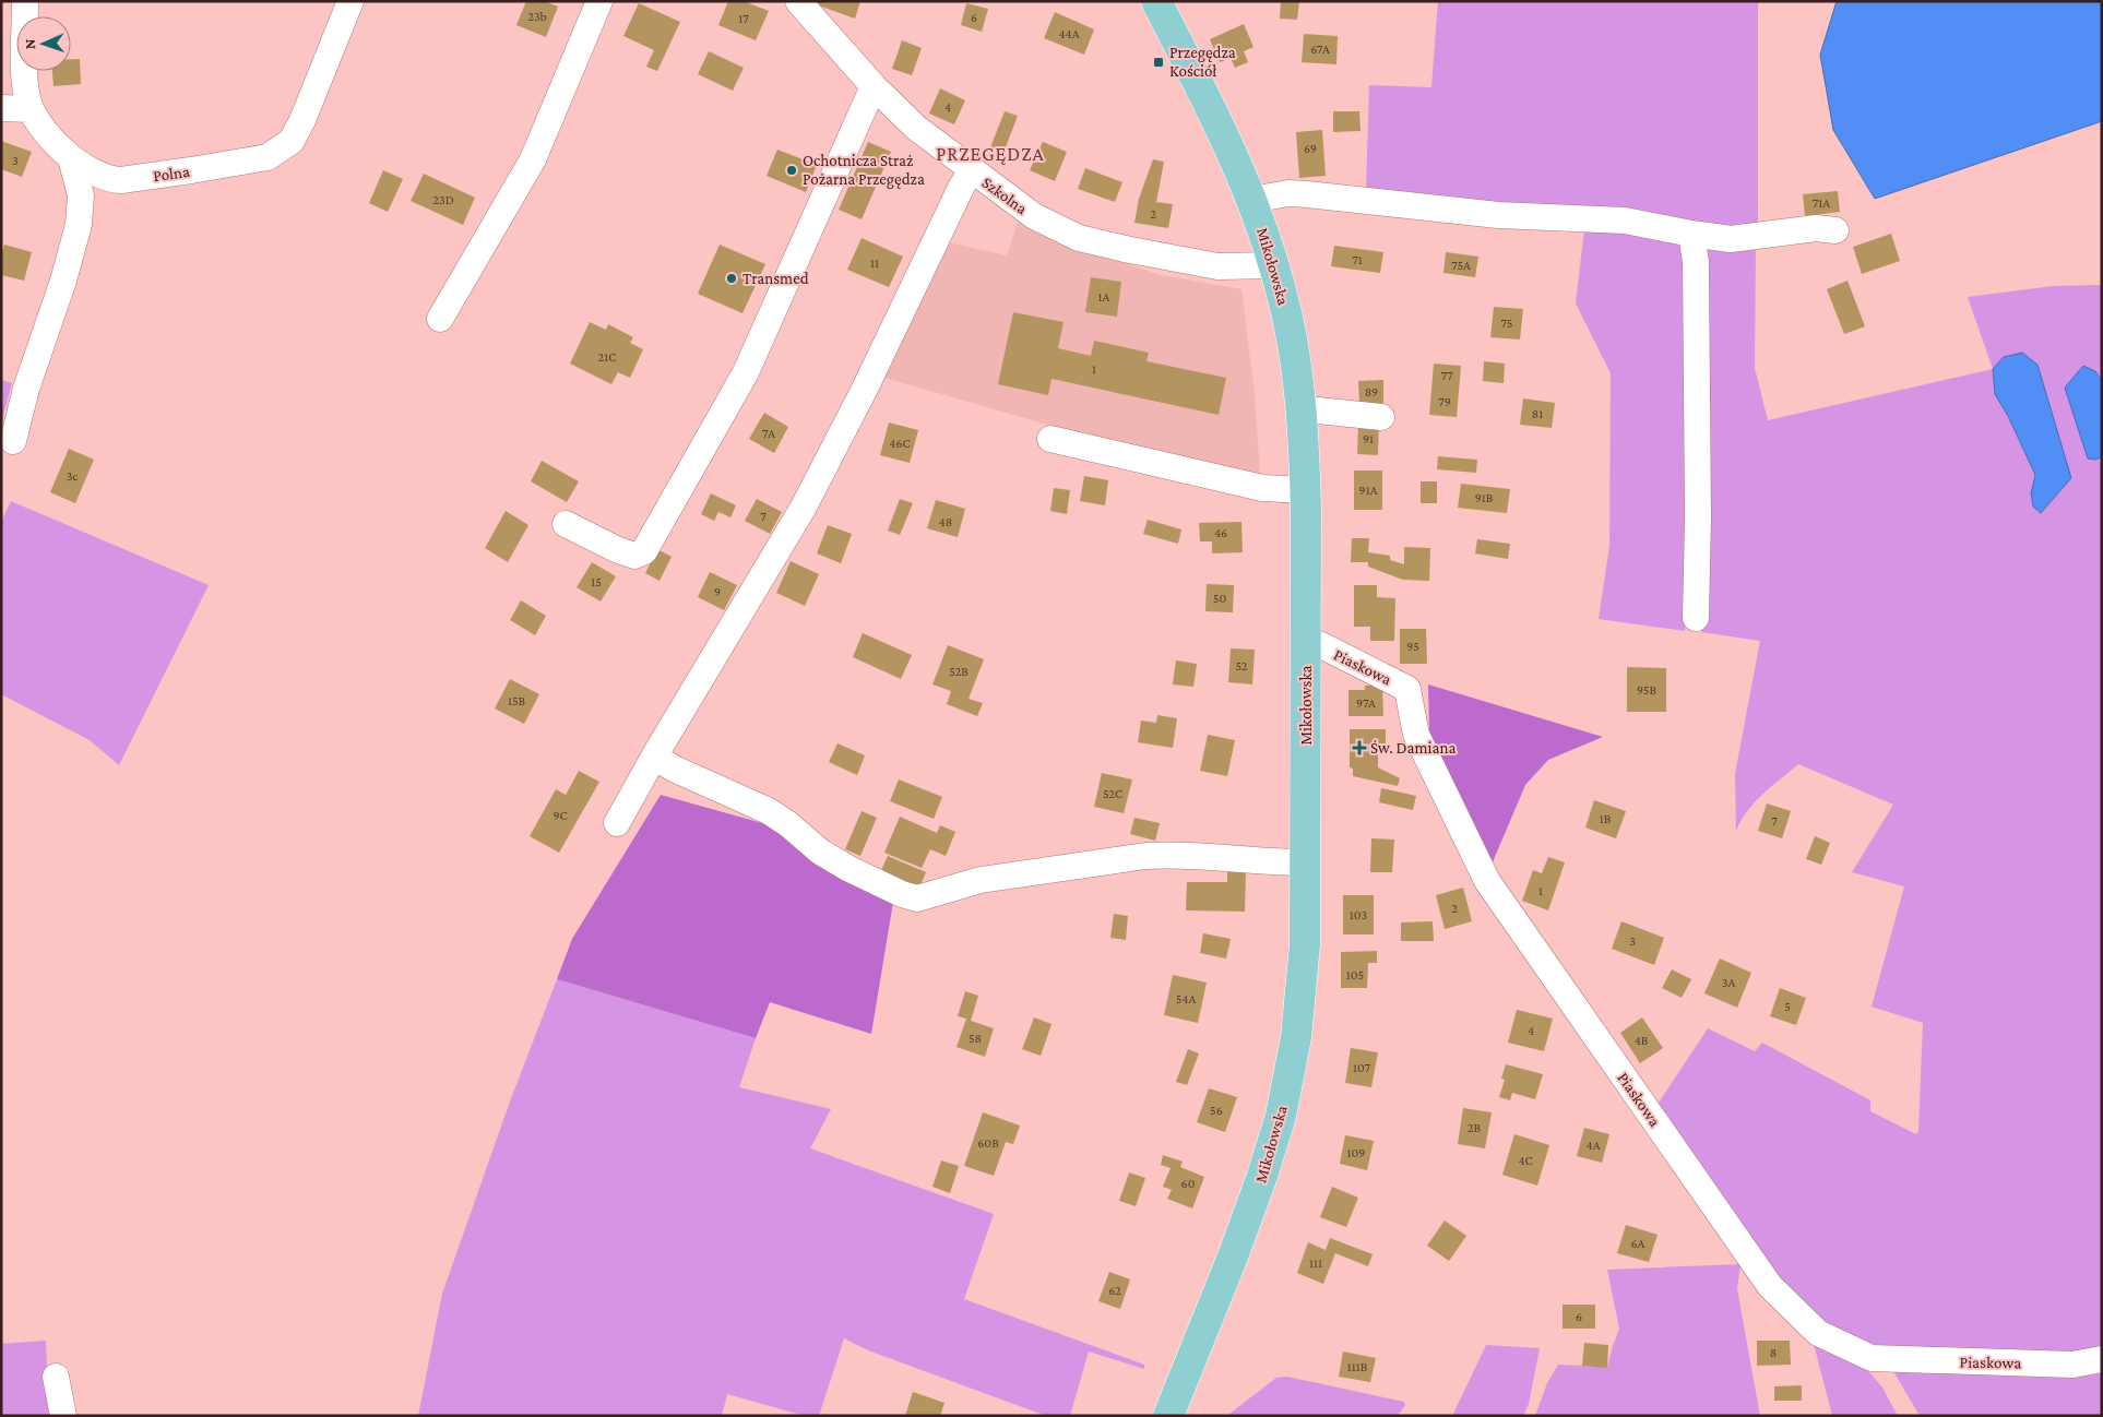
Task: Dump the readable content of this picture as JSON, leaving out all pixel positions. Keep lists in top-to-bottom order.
{
  "streets": {
    "main road": ["Mikołowska"],
    "street": ["Polna", "Szkolna", "Piaskowa"]
  },
  "crossings": [
    ["Szkolna", "Mikołowska"],
    ["Mikołowska", "Piaskowa"]
  ],
  "districts": ["PRZEGĘDZA"],
  "places": {
    "transit": ["Przegędza Kościół"],
    "other": ["Ochotnicza Straż Pożarna Przegędza", "Transmed"],
    "health": ["Św. Damiana"]
  },
  "house_numbers": [
    "23b",
    "6",
    "17",
    "44A",
    "67A",
    "4",
    "69",
    "3",
    "23D",
    "71A",
    "2",
    "71",
    "11",
    "75A",
    "1A",
    "75",
    "21C",
    "1",
    "77",
    "89",
    "79",
    "81",
    "7A",
    "91",
    "46C",
    "3c",
    "91A",
    "91B",
    "7",
    "48",
    "46",
    "15",
    "9",
    "50",
    "95",
    "52",
    "52B",
    "95B",
    "15B",
    "97A",
    "52C",
    "9C",
    "1B",
    "7",
    "1",
    "2",
    "103",
    "3",
    "105",
    "3A",
    "54A",
    "5",
    "4",
    "58",
    "4B",
    "107",
    "56",
    "2B",
    "60B",
    "4A",
    "109",
    "4C",
    "60",
    "6A",
    "111",
    "62",
    "6",
    "8",
    "111B"
  ],
  "north": "left"
}
